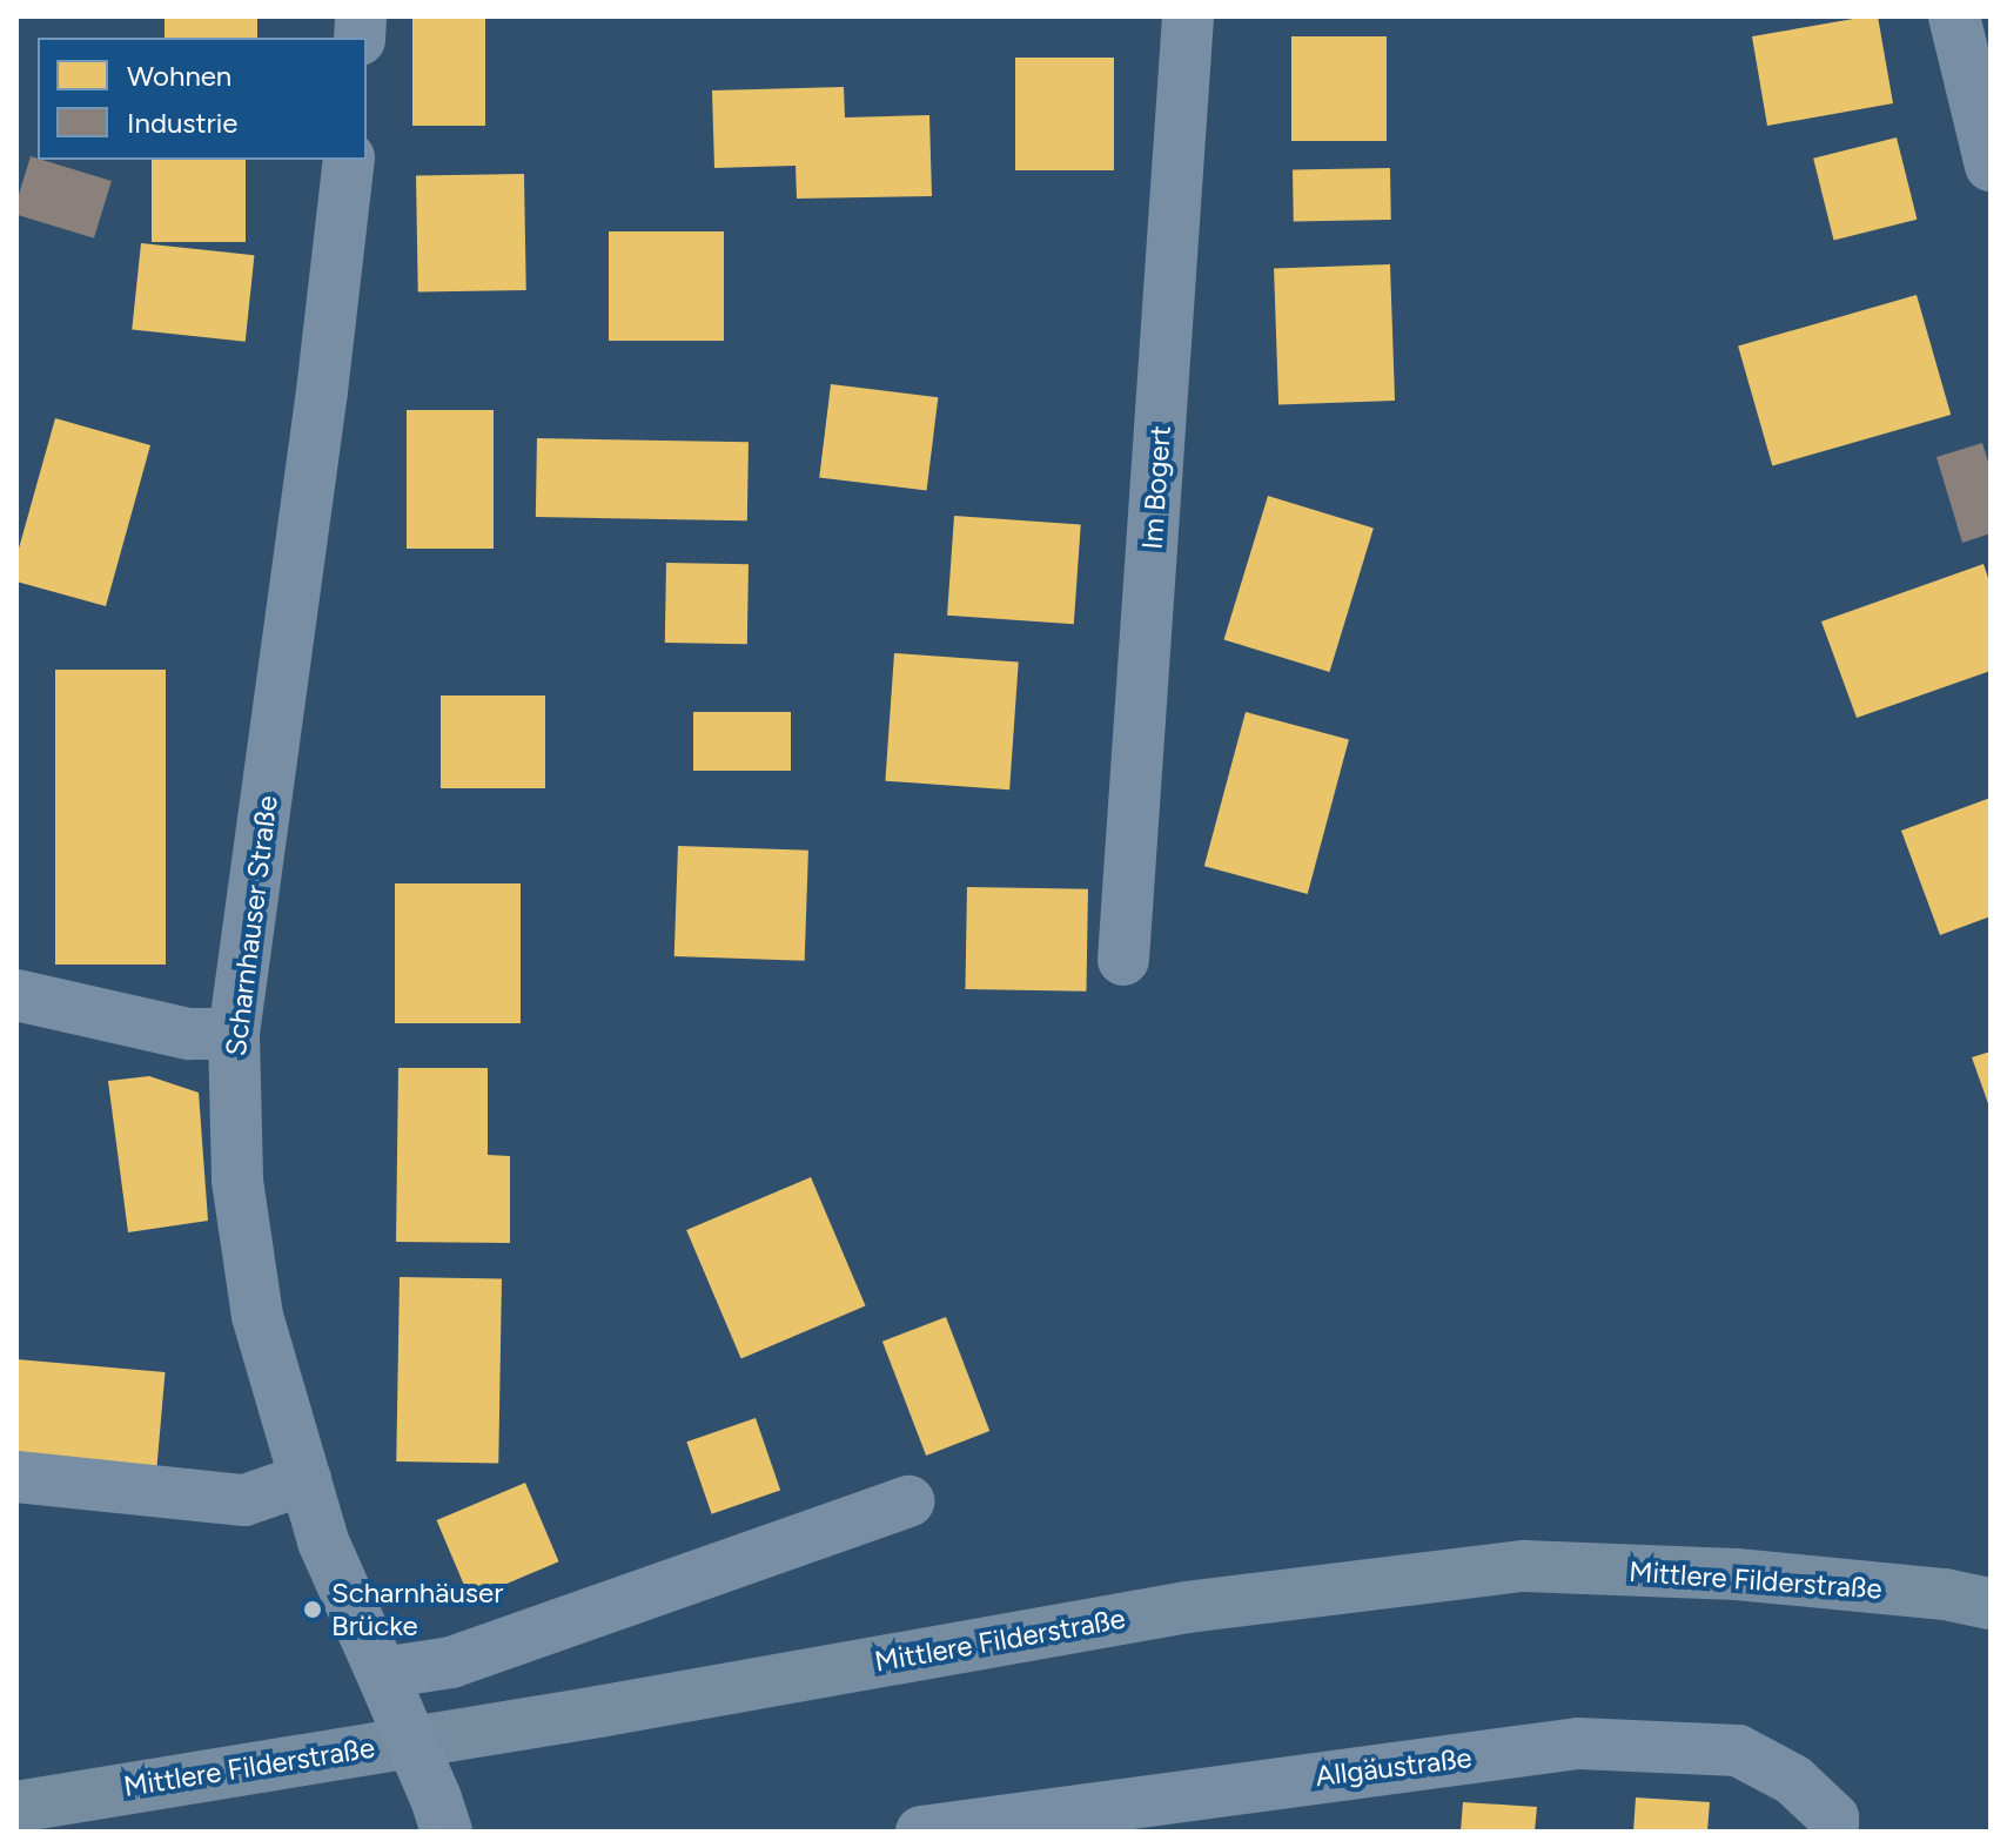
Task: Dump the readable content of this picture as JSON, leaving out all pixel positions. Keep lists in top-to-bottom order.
{
  "streets": {
    "main road": ["Mittlere Filderstraße"],
    "street": ["Im Bogert", "Scharnhauser Straße", "Allgäustraße"]
  },
  "places": ["Scharnhäuser Brücke"],
  "legend": ["Wohnen", "Industrie"]
}
